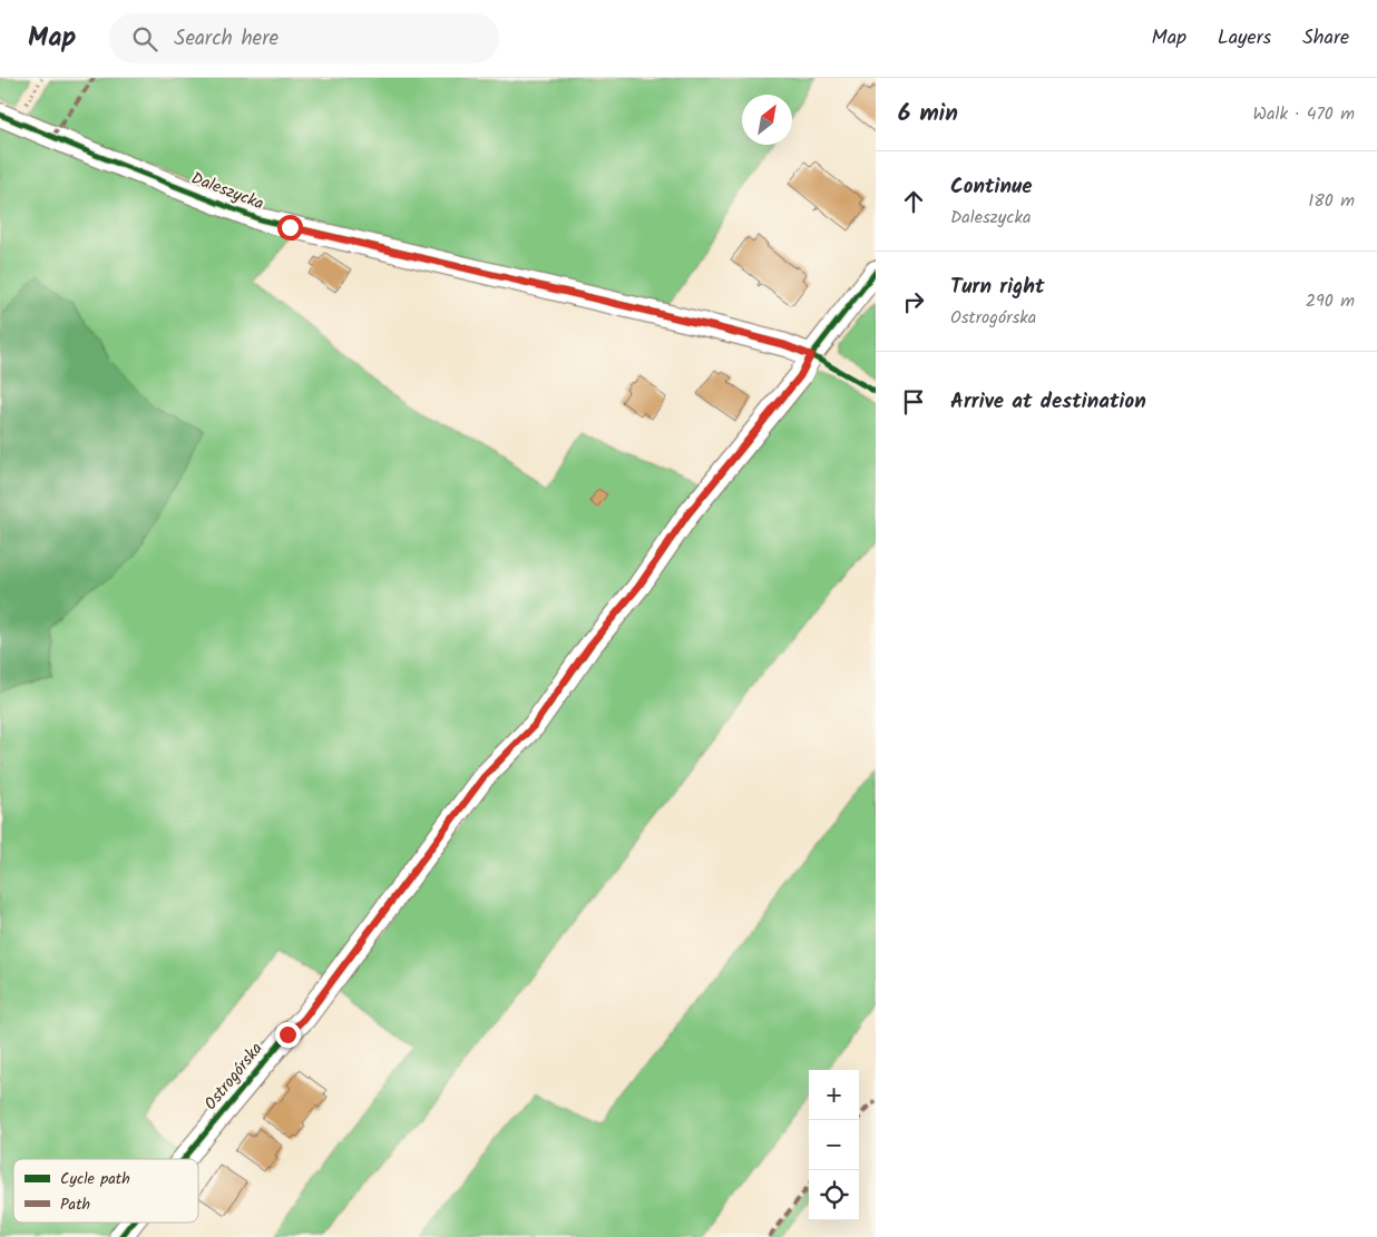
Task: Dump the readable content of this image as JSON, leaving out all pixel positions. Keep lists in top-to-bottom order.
{
  "streets": {
    "street": ["Daleszycka", "Ostrogórska"]
  },
  "crossings": [
    ["Daleszycka", "Ostrogórska"]
  ],
  "legend": ["Cycle path", "Path"],
  "north": "top right",
  "page": {
    "header": "Map",
    "search": "Search here",
    "nav": ["Map", "Layers", "Share"],
    "heading": ["6 min", "Walk · 470 m"],
    "list": [
      ["Continue", "Daleszycka", "180 m"],
      ["Turn right", "Ostrogórska", "290 m"],
      "Arrive at destination"
    ],
    "map_buttons": ["+", "−"]
  }
}
